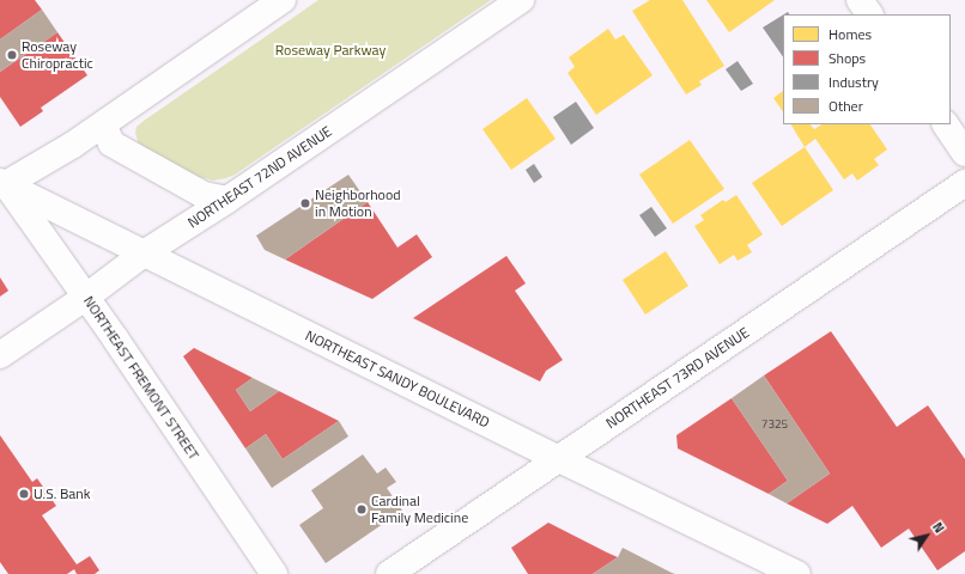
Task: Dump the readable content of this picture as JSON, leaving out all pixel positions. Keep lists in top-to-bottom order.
{
  "streets": {
    "street": [
      "NORTHEAST 72ND AVENUE",
      "NORTHEAST FREMONT STREET",
      "NORTHEAST 73RD AVENUE",
      "NORTHEAST SANDY BOULEVARD"
    ]
  },
  "crossings": [
    ["NORTHEAST 72ND AVENUE", "NORTHEAST FREMONT STREET"],
    ["NORTHEAST 72ND AVENUE", "NORTHEAST SANDY BOULEVARD"],
    ["NORTHEAST FREMONT STREET", "NORTHEAST SANDY BOULEVARD"],
    ["NORTHEAST 73RD AVENUE", "NORTHEAST SANDY BOULEVARD"]
  ],
  "parks": ["Roseway Parkway"],
  "places": [
    "Roseway Chiropractic",
    "Neighborhood in Motion",
    "U.S. Bank",
    "Cardinal Family Medicine"
  ],
  "house_numbers": ["7325"],
  "legend": [
    "Homes",
    "Shops",
    "Industry",
    "Other"
  ],
  "north": "top right"
}
